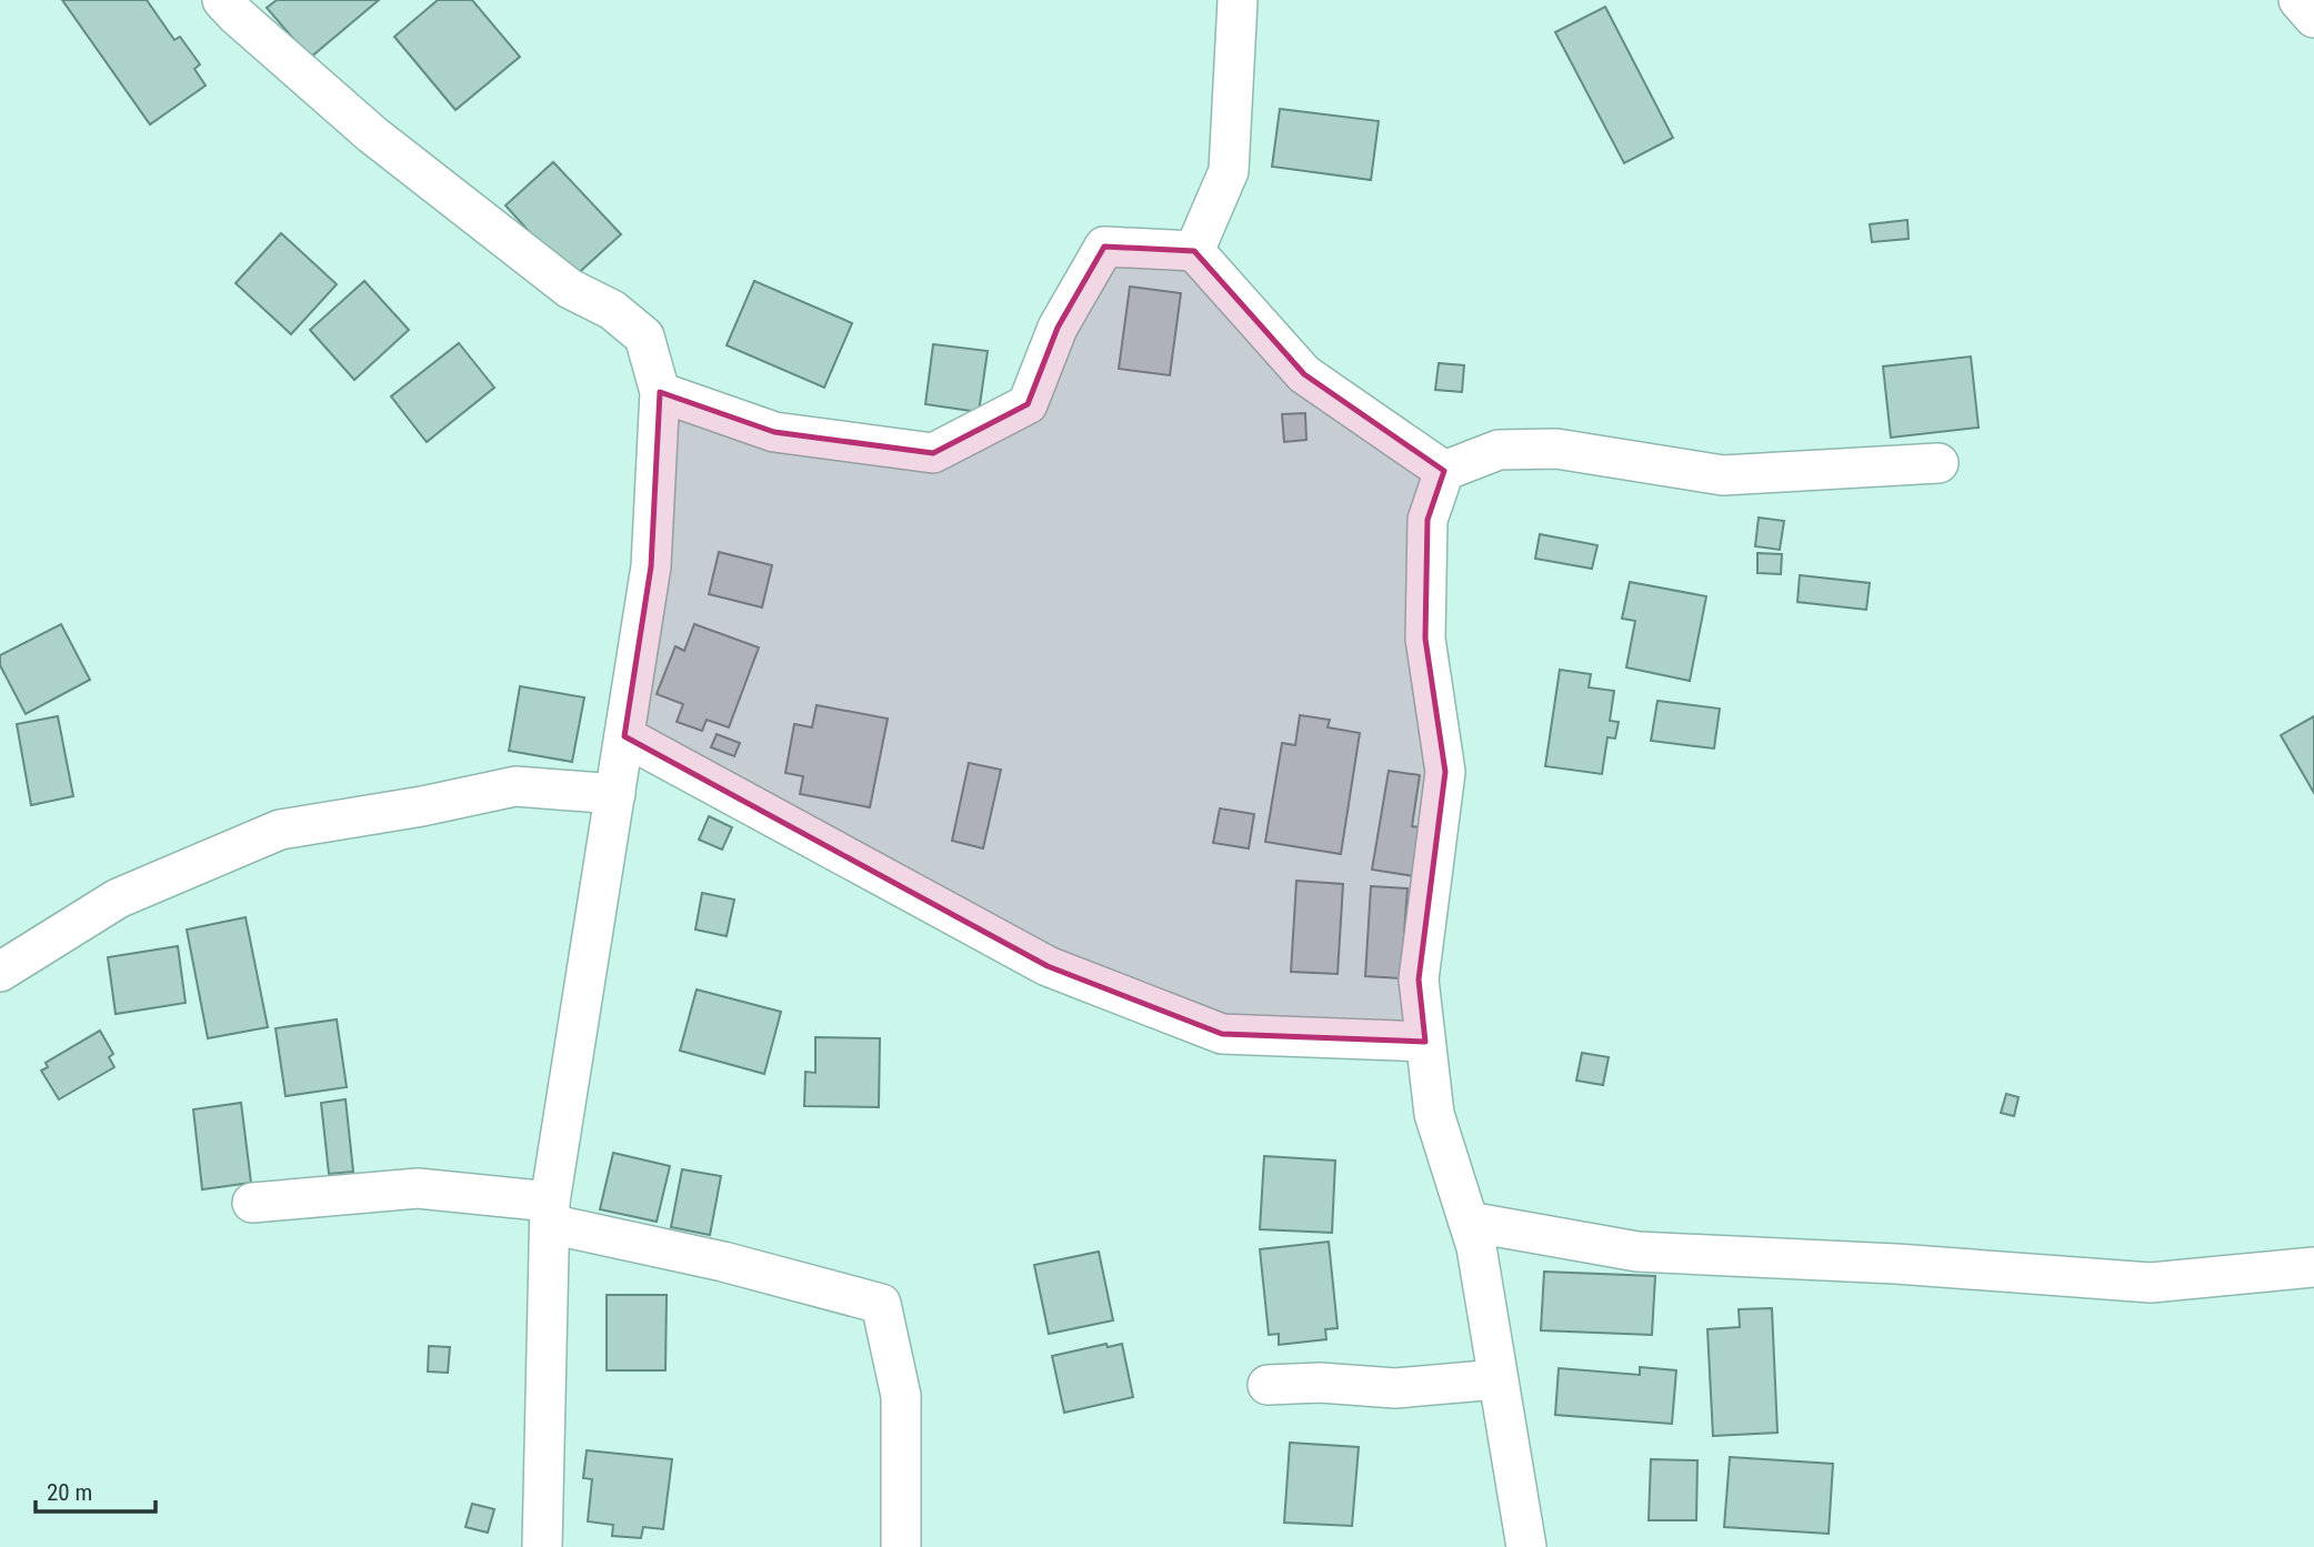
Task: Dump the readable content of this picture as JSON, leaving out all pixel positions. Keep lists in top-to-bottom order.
{
  "scale_bar": "20 m"
}
